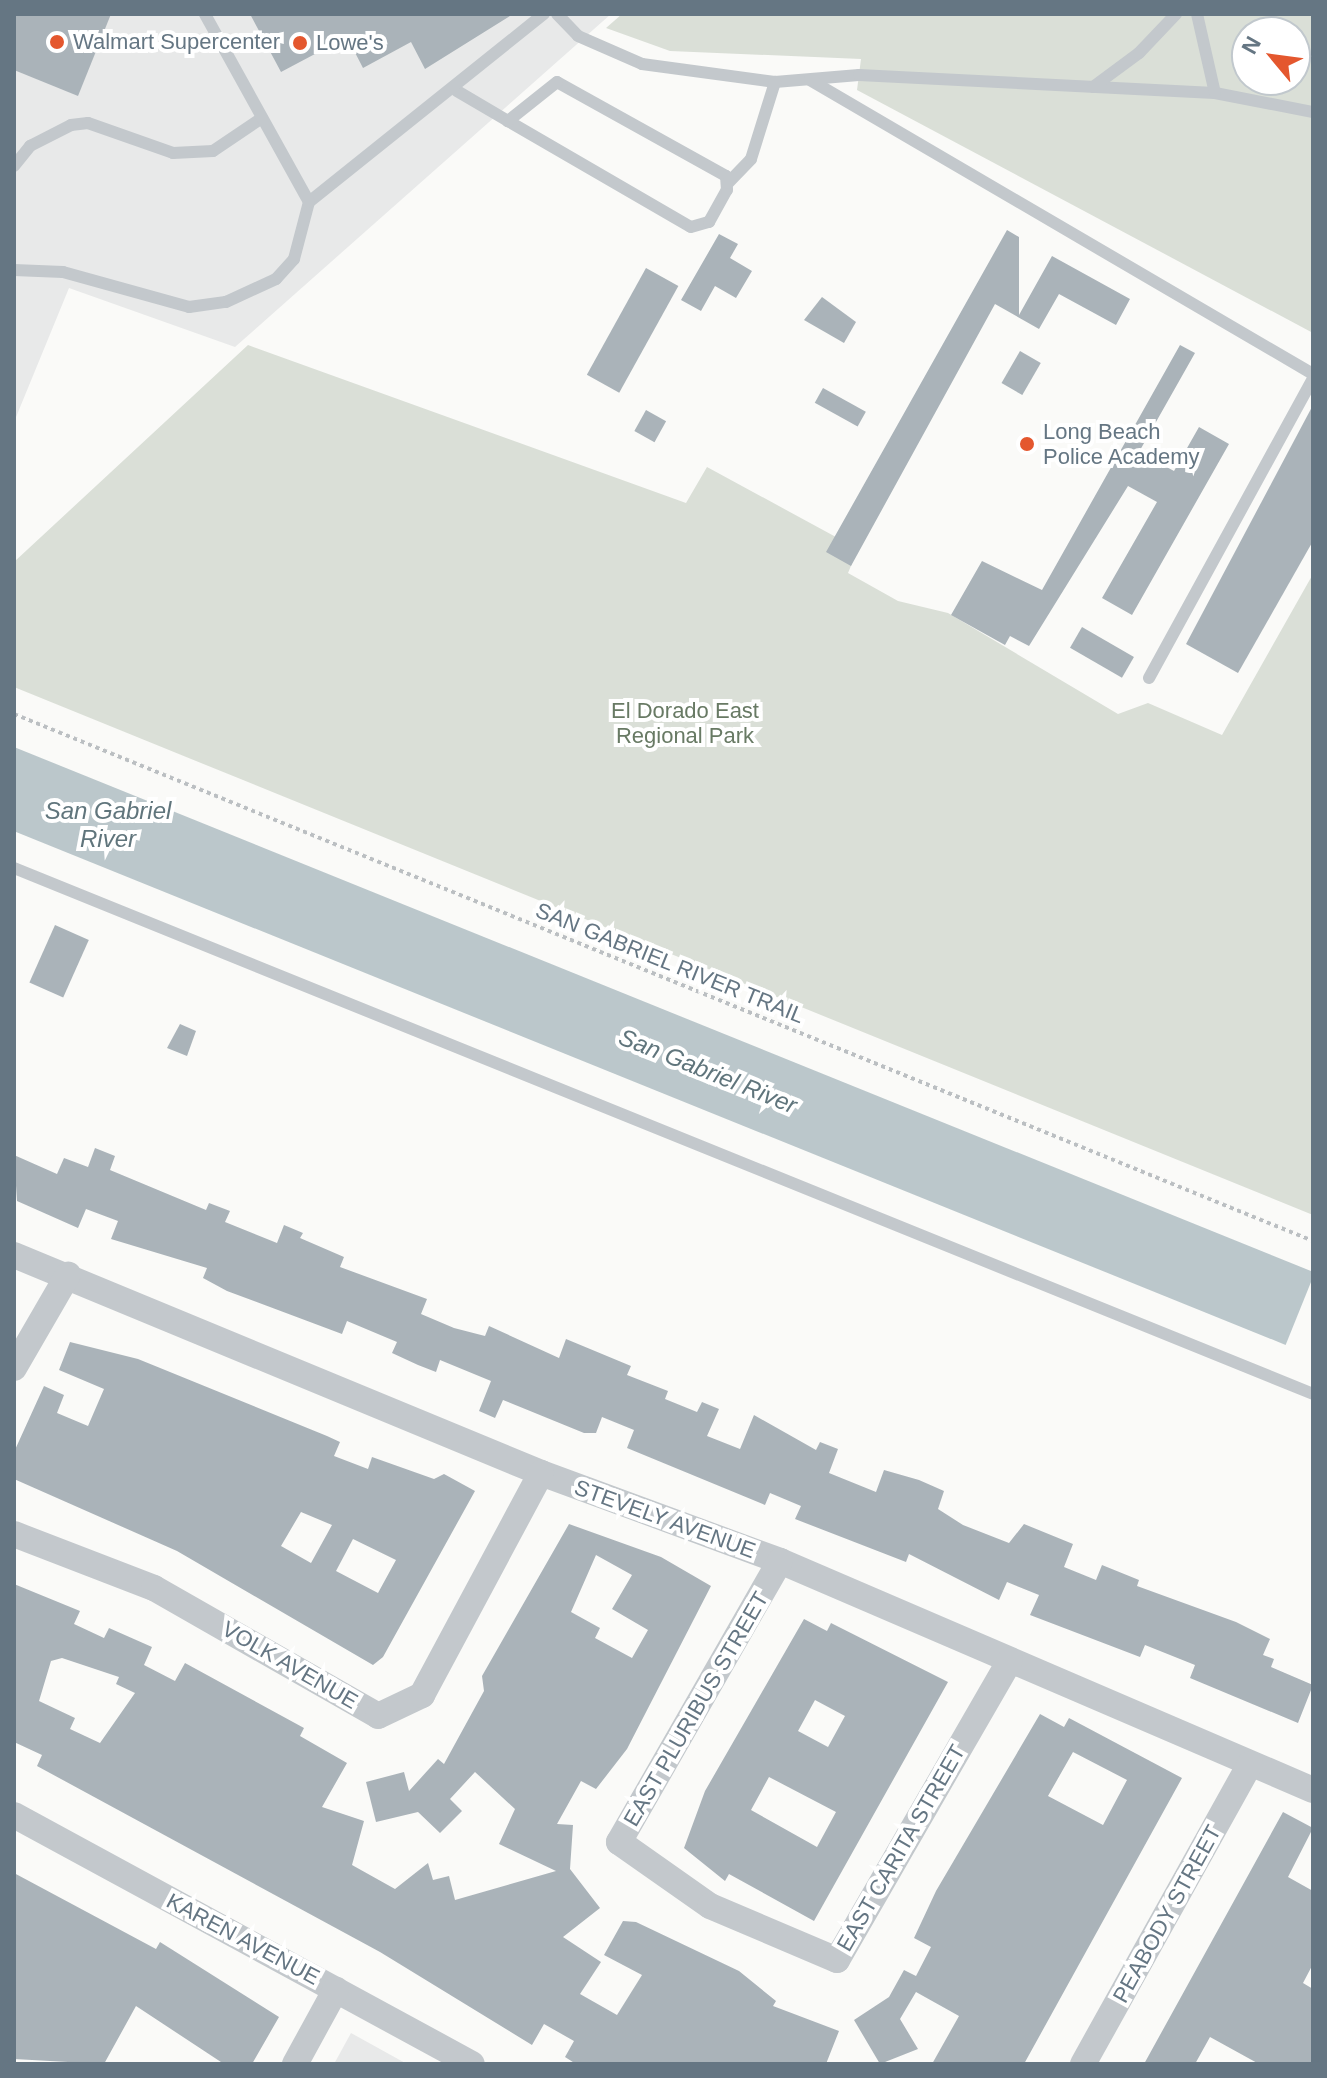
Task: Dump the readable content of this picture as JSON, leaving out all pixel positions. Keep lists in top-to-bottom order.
{
  "streets": {
    "street": [
      "STEVELY AVENUE",
      "VOLK AVENUE",
      "EAST PLURIBUS STREET",
      "EAST CARITA STREET",
      "PEABODY STREET",
      "KAREN AVENUE"
    ],
    "path": ["SAN GABRIEL RIVER TRAIL"]
  },
  "crossings": [
    ["STEVELY AVENUE", "VOLK AVENUE"],
    ["STEVELY AVENUE", "EAST PLURIBUS STREET"],
    ["STEVELY AVENUE", "EAST CARITA STREET"],
    ["STEVELY AVENUE", "PEABODY STREET"],
    ["EAST PLURIBUS STREET", "EAST CARITA STREET"]
  ],
  "water": ["San Gabriel River"],
  "parks": ["El Dorado East Regional Park"],
  "places": ["Walmart Supercenter", "Lowe's", "Long Beach Police Academy"],
  "north": "top left"
}
